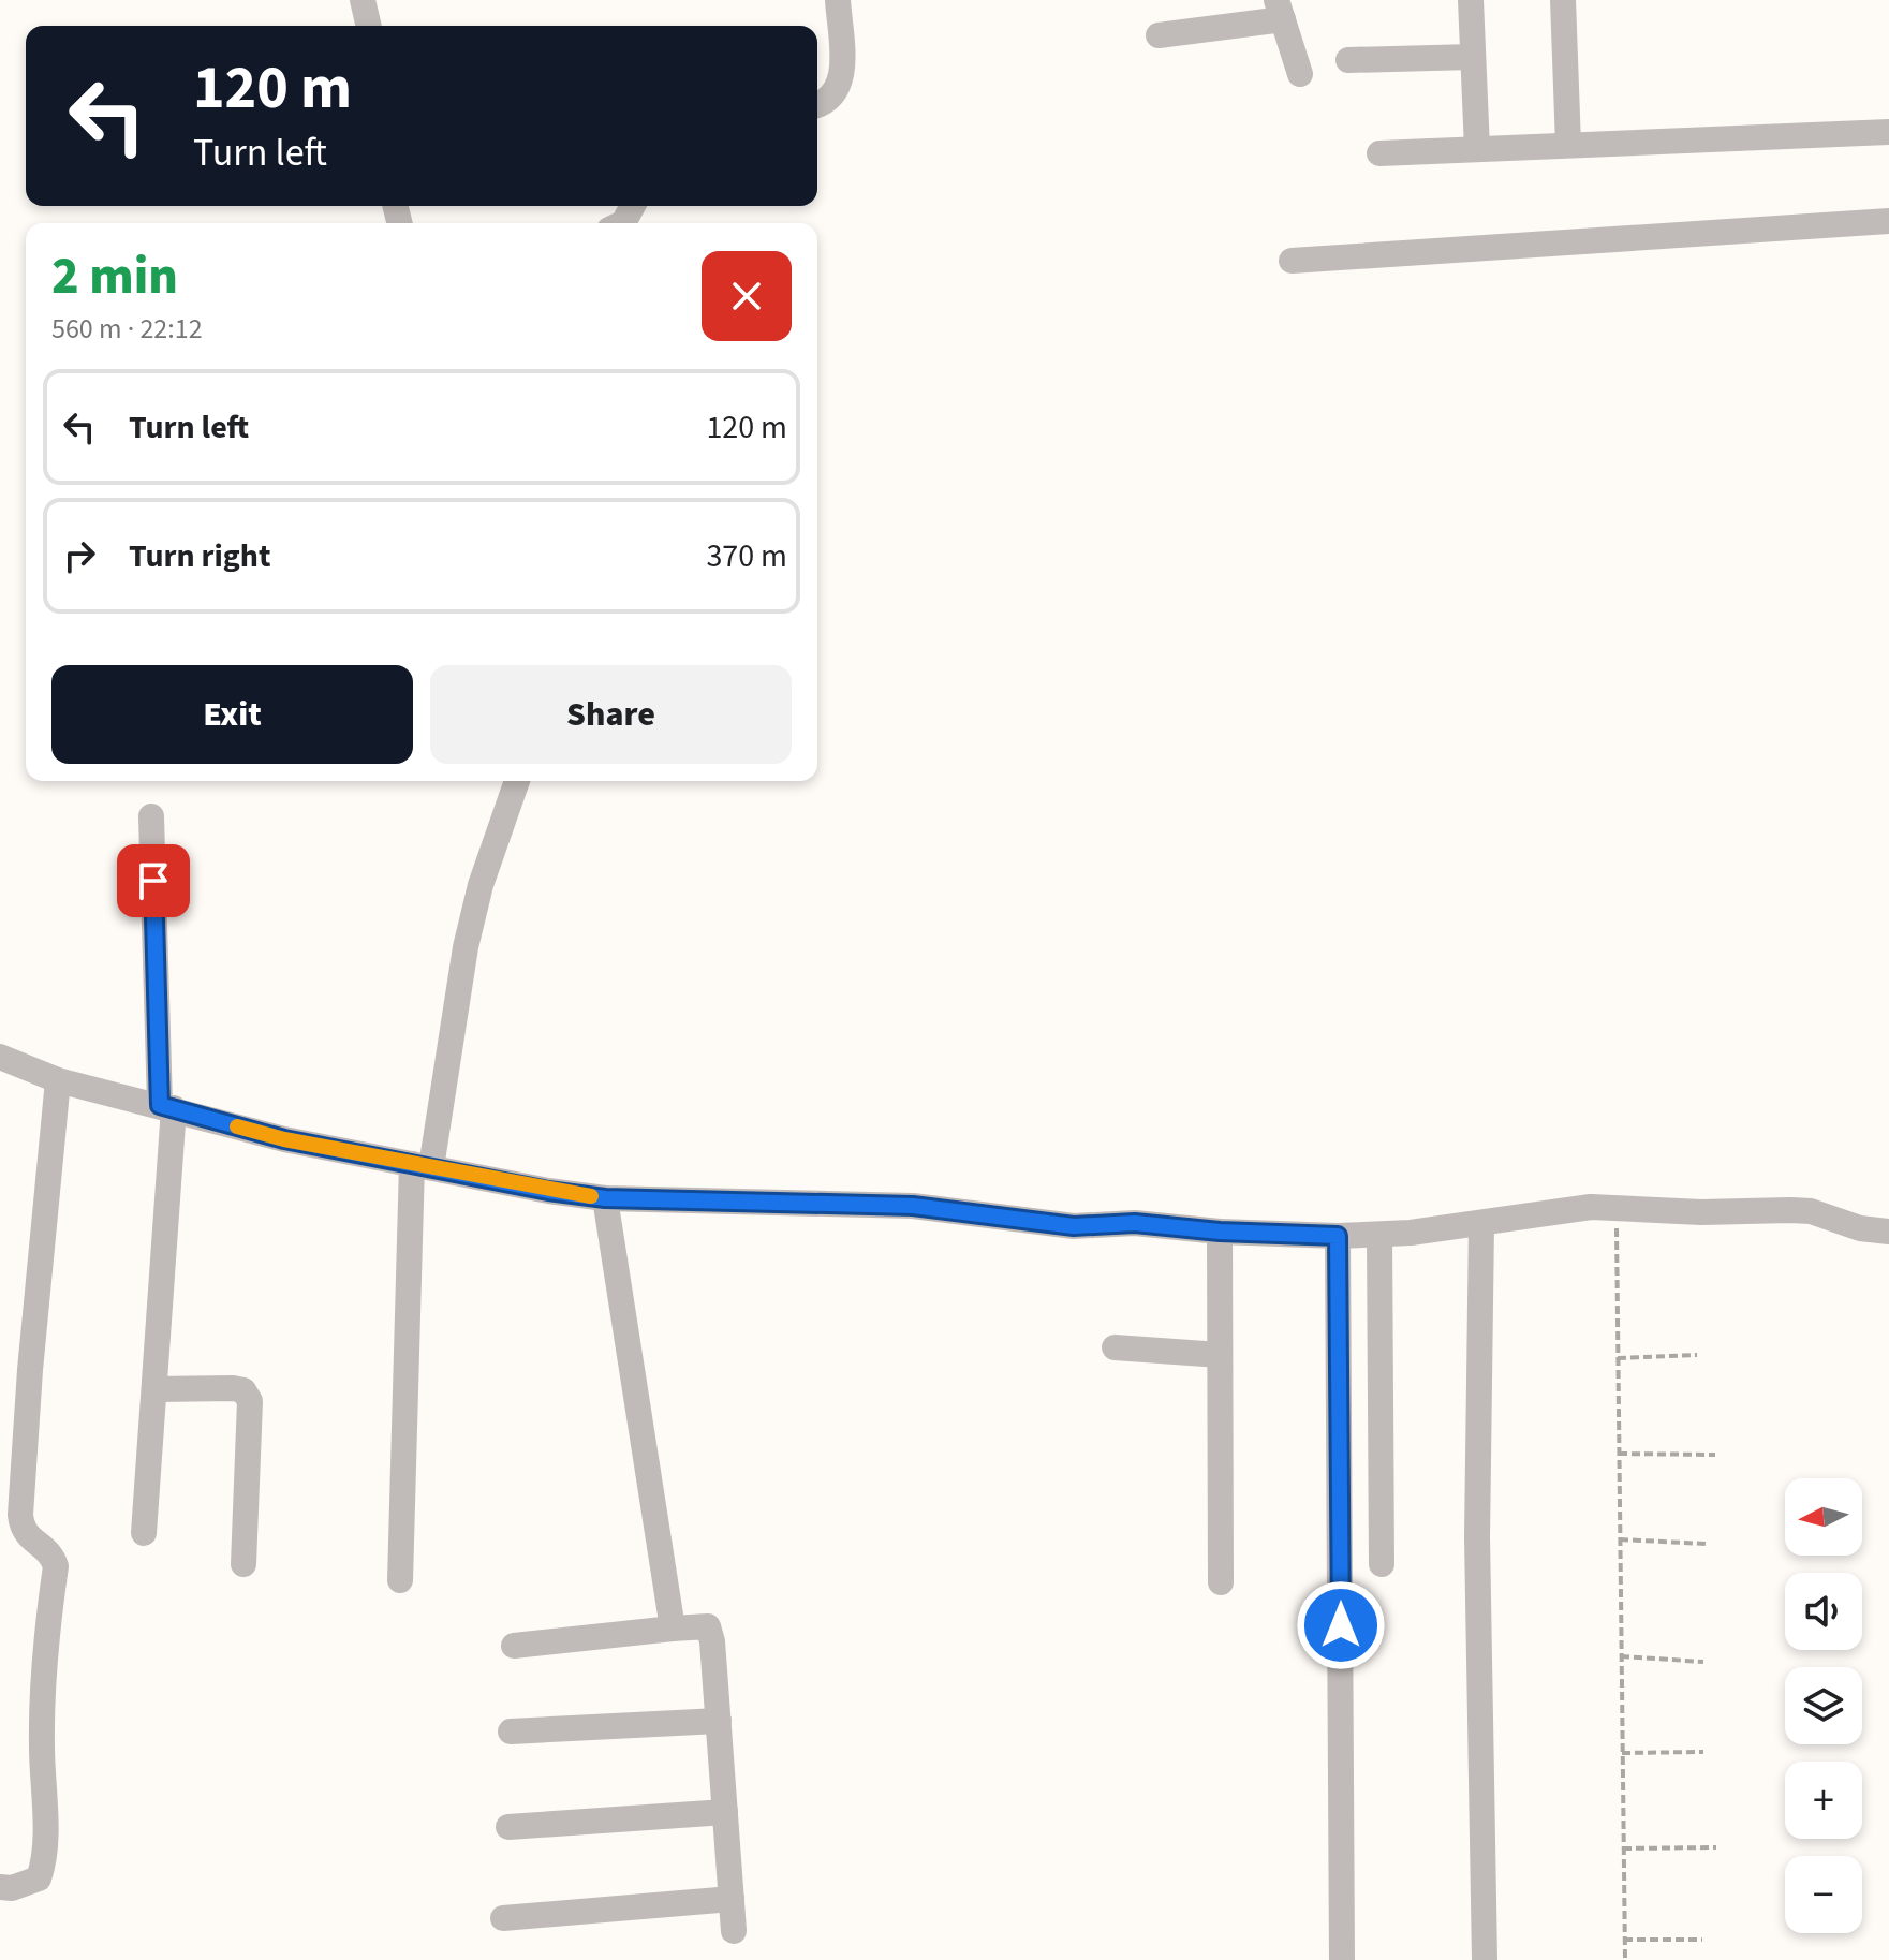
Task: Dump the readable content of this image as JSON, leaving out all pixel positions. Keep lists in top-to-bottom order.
{
  "north": "left",
  "page": {
    "turn": ["120 m", "Turn left"],
    "heading": ["2 min", "560 m · 22:12"],
    "list": [
      {
        "name": "Turn left",
        "value": "120 m"
      },
      {
        "name": "Turn right",
        "value": "370 m"
      }
    ],
    "buttons": ["Exit", "Share"],
    "map_buttons": ["+", "−"]
  }
}
